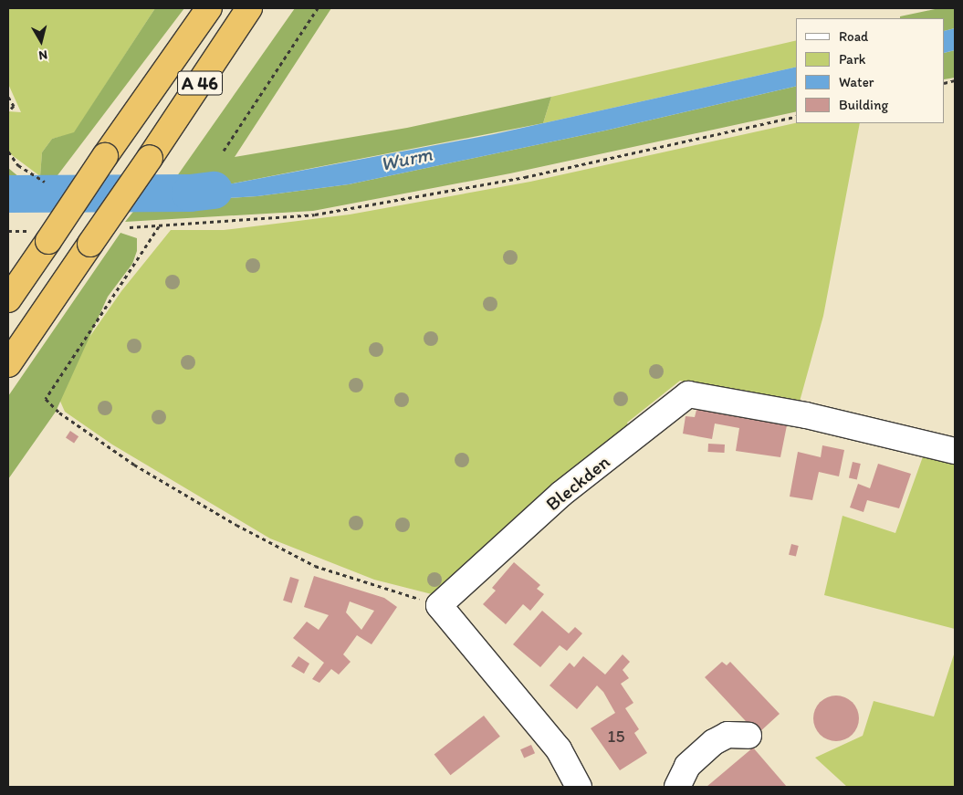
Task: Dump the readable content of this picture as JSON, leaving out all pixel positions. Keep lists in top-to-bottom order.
{
  "streets": {
    "highway": ["A 46"],
    "street": ["Bleckden"]
  },
  "water": ["Wurm"],
  "house_numbers": ["15"],
  "legend": [
    "Road",
    "Park",
    "Water",
    "Building"
  ],
  "north": "bottom"
}
